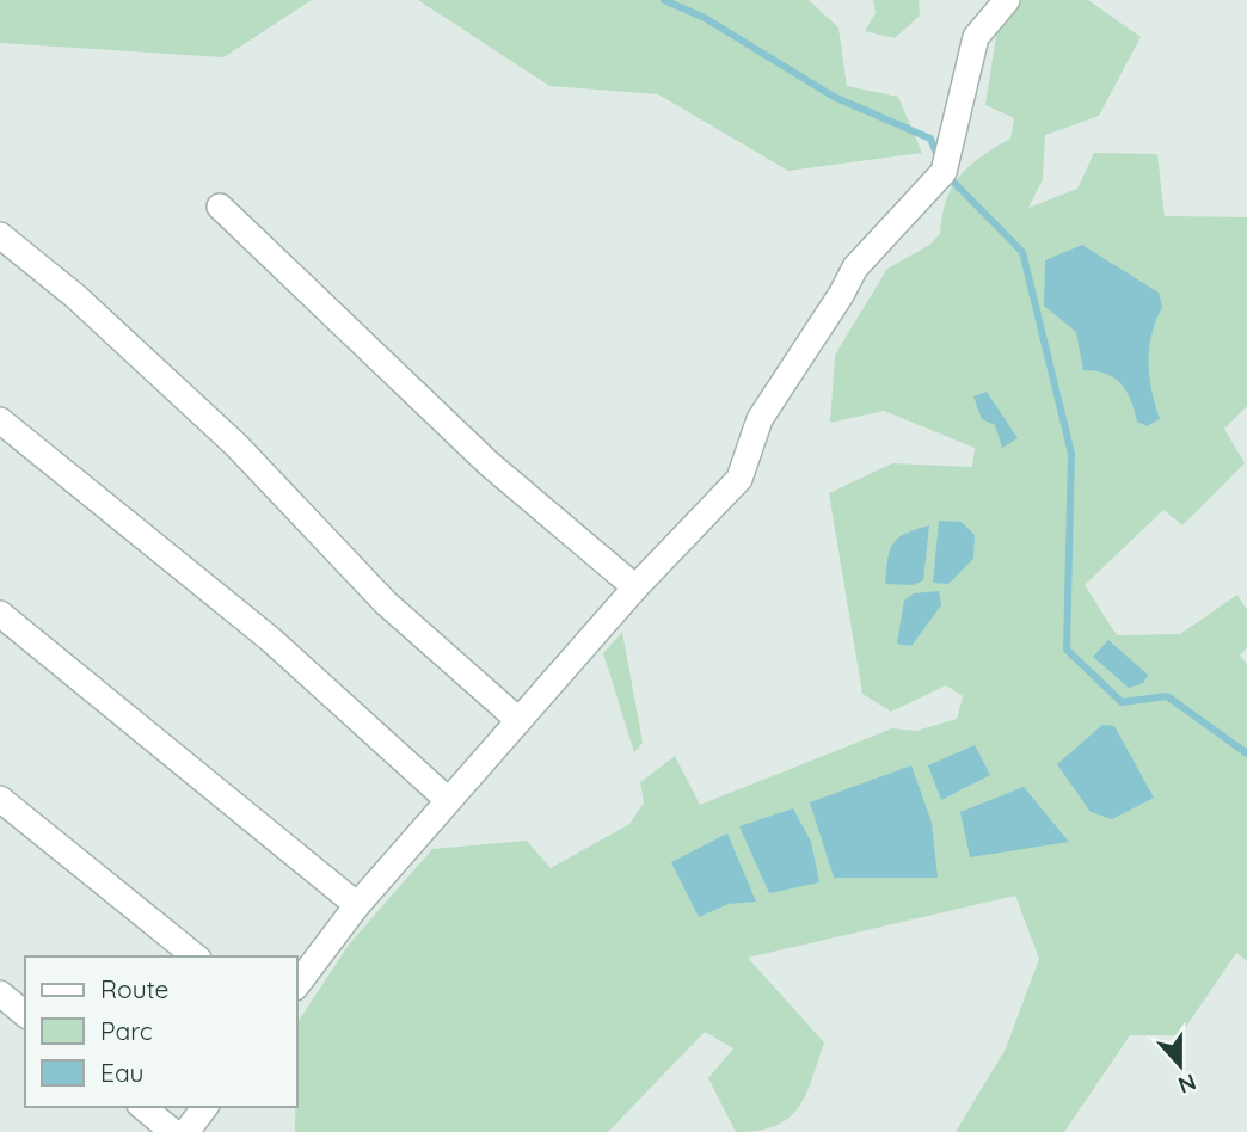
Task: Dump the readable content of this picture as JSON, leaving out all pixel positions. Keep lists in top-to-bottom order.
{
  "legend": ["Route", "Parc", "Eau"],
  "north": "bottom"
}
